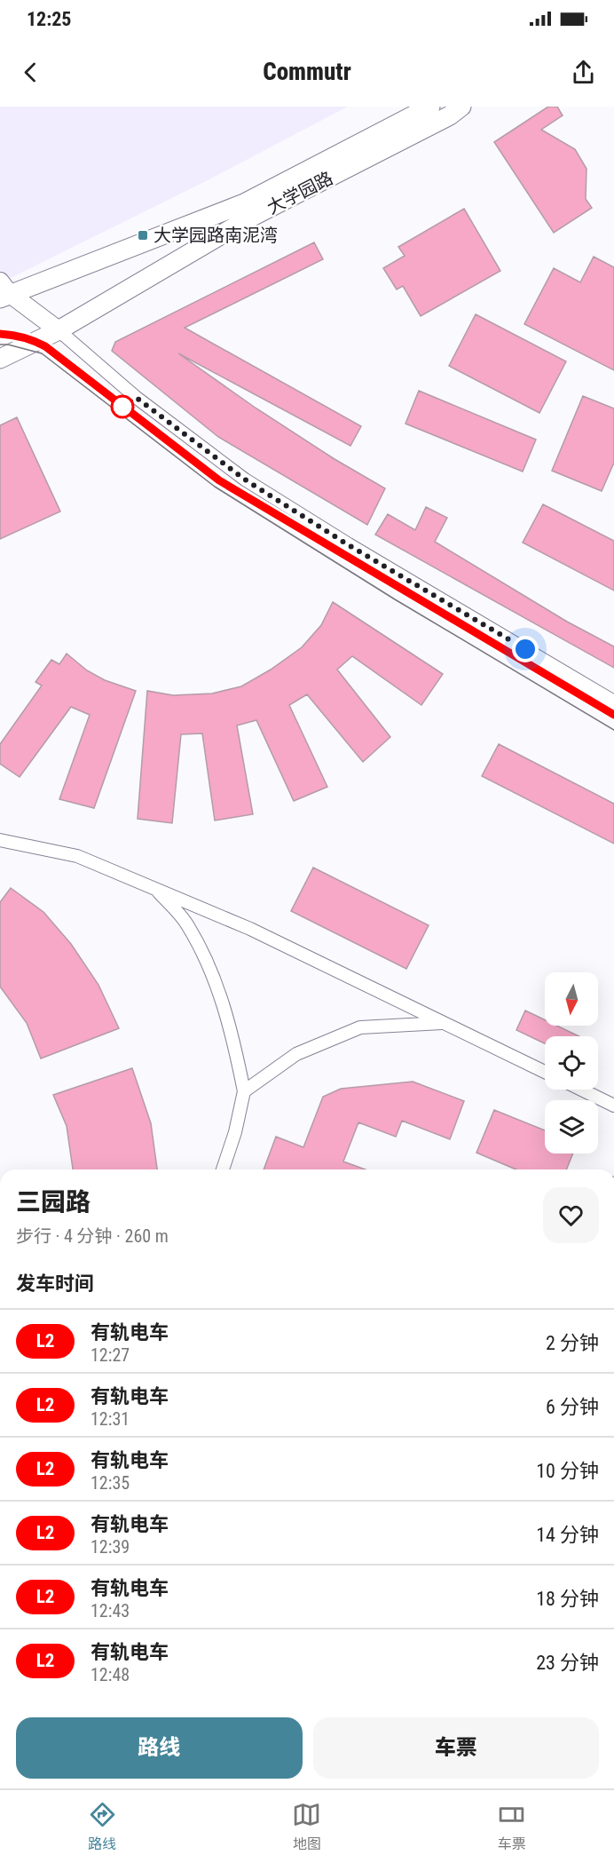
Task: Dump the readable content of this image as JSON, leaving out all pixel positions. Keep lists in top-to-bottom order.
{
  "streets": {
    "main road": ["大学园路"]
  },
  "places": {
    "transit": ["大学园路南泥湾"]
  },
  "lines": ["tram line L2"],
  "north": "bottom",
  "page": {
    "status": "12:25",
    "header": "Commutr",
    "heading": [
      ["三园路", "步行 · 4 分钟 · 260 m"],
      "发车时间"
    ],
    "list": [
      {
        "mark": "L2",
        "name": "有轨电车",
        "note": "12:27",
        "value": "2 分钟"
      },
      {
        "mark": "L2",
        "name": "有轨电车",
        "note": "12:31",
        "value": "6 分钟"
      },
      {
        "mark": "L2",
        "name": "有轨电车",
        "note": "12:35",
        "value": "10 分钟"
      },
      {
        "mark": "L2",
        "name": "有轨电车",
        "note": "12:39",
        "value": "14 分钟"
      },
      {
        "mark": "L2",
        "name": "有轨电车",
        "note": "12:43",
        "value": "18 分钟"
      },
      {
        "mark": "L2",
        "name": "有轨电车",
        "note": "12:48",
        "value": "23 分钟"
      }
    ],
    "buttons": ["路线", "车票"],
    "tabs": ["路线", "地图", "车票"]
  }
}
